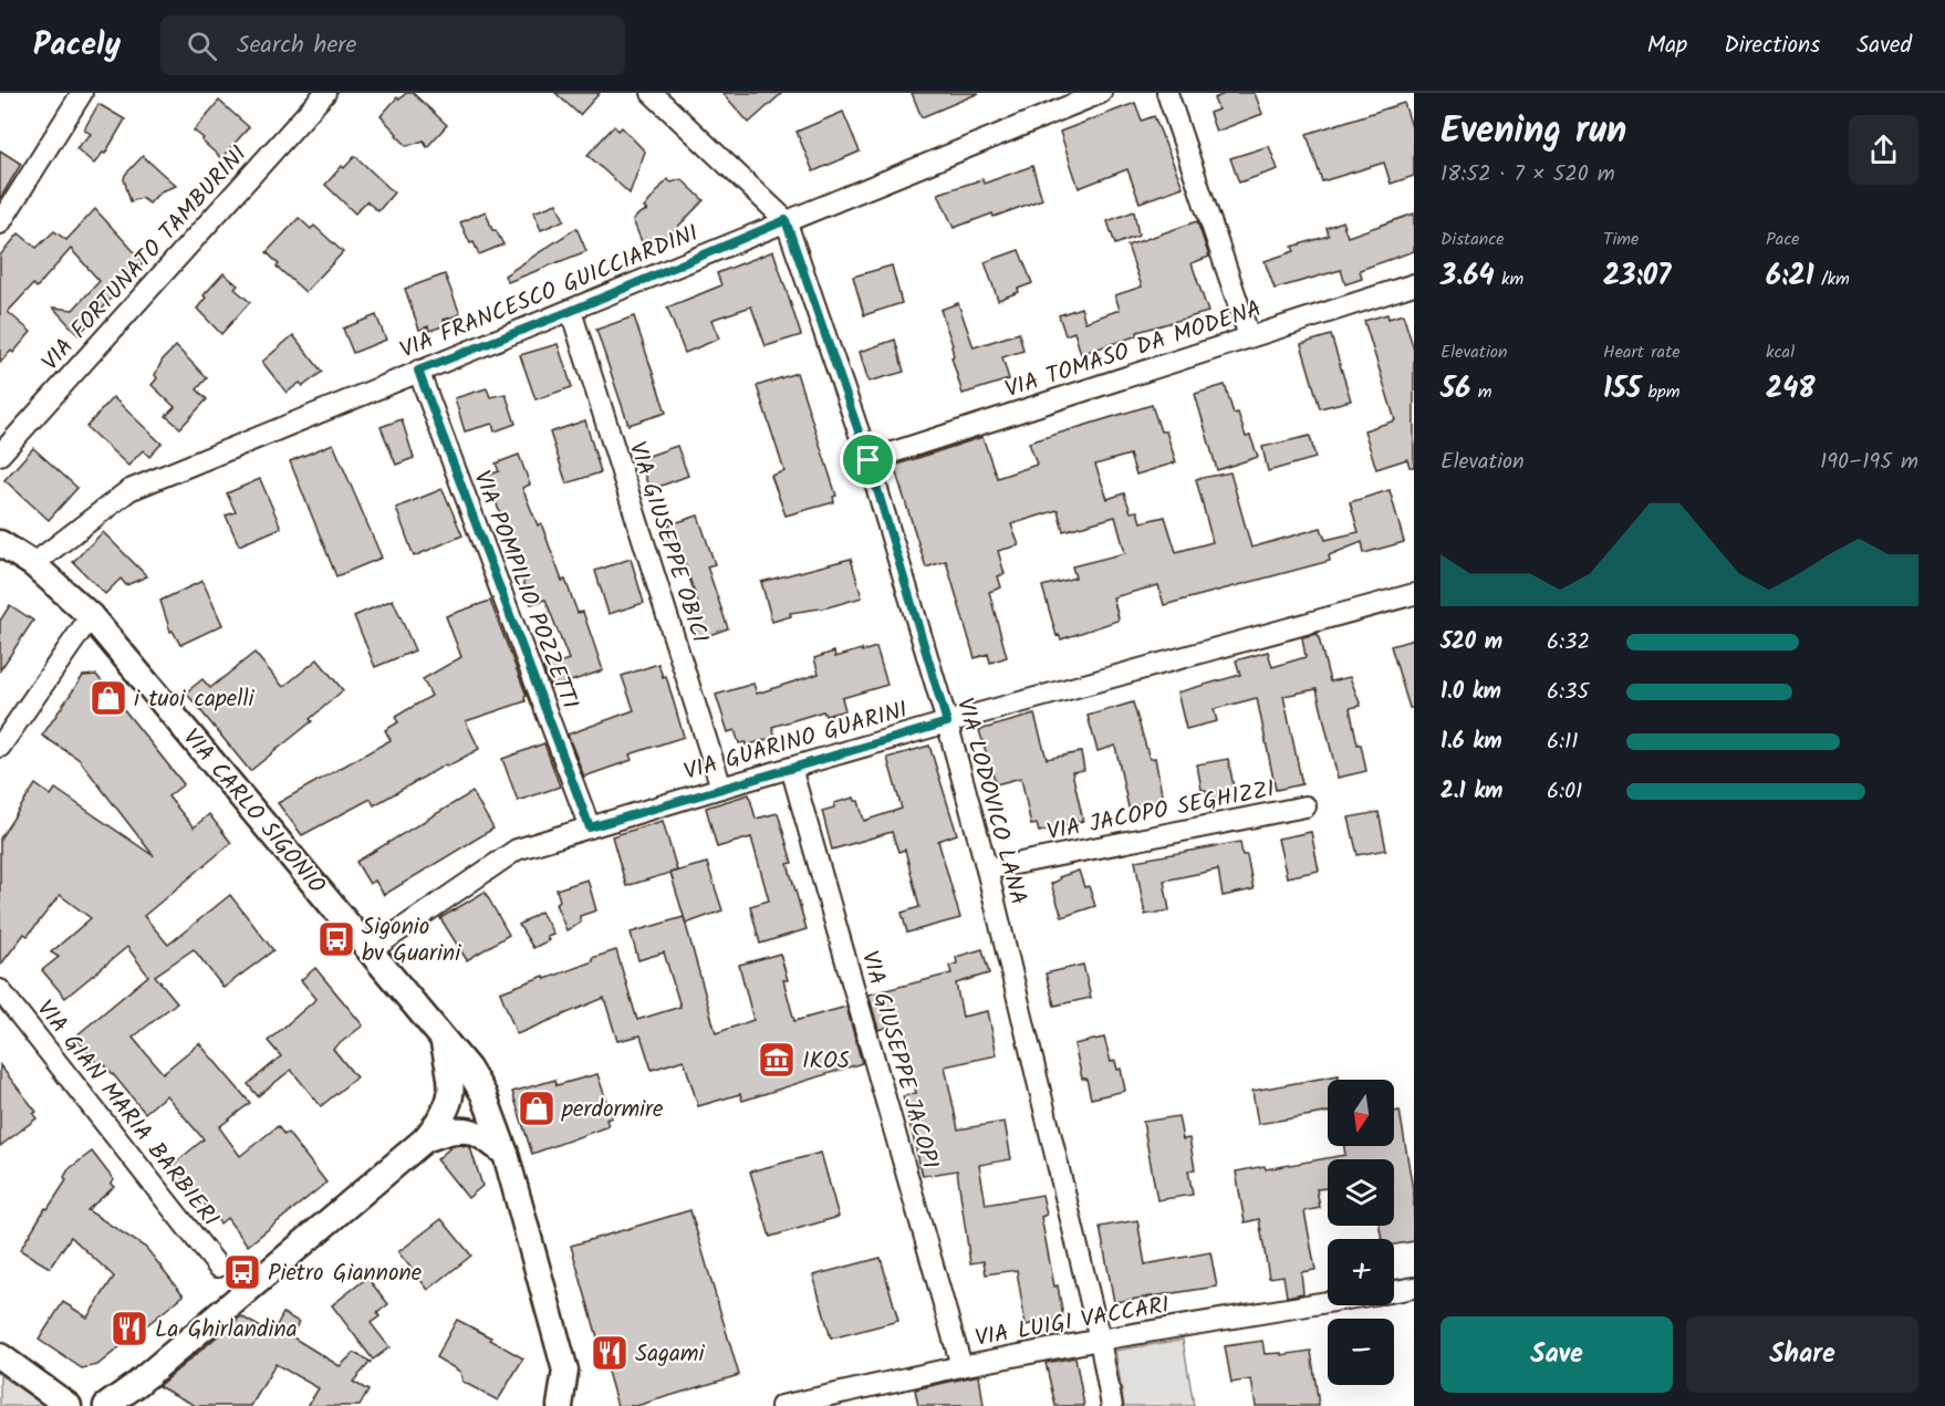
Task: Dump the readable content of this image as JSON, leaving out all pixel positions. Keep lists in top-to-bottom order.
{
  "streets": {
    "street": [
      "VIA FORTUNATO TAMBURINI",
      "VIA FRANCESCO GUICCIARDINI",
      "VIA TOMASO DA MODENA",
      "VIA GIUSEPPE OBICI",
      "VIA POMPILIO POZZETTI",
      "VIA GUARINO GUARINI",
      "VIA LODOVICO LANA",
      "VIA JACOPO SEGHIZZI",
      "VIA CARLO SIGONIO",
      "VIA GIUSEPPE JACOPI",
      "VIA GIAN MARIA BARBIERI",
      "VIA LUIGI VACCARI"
    ]
  },
  "crossings": [
    ["VIA FRANCESCO GUICCIARDINI", "VIA GIUSEPPE OBICI"],
    ["VIA FRANCESCO GUICCIARDINI", "VIA POMPILIO POZZETTI"],
    ["VIA FRANCESCO GUICCIARDINI", "VIA LODOVICO LANA"],
    ["VIA FRANCESCO GUICCIARDINI", "VIA CARLO SIGONIO"],
    ["VIA TOMASO DA MODENA", "VIA LODOVICO LANA"],
    ["VIA GIUSEPPE OBICI", "VIA GUARINO GUARINI"],
    ["VIA POMPILIO POZZETTI", "VIA GUARINO GUARINI"],
    ["VIA GUARINO GUARINI", "VIA LODOVICO LANA"],
    ["VIA GUARINO GUARINI", "VIA CARLO SIGONIO"],
    ["VIA GUARINO GUARINI", "VIA GIUSEPPE JACOPI"],
    ["VIA LODOVICO LANA", "VIA JACOPO SEGHIZZI"],
    ["VIA LODOVICO LANA", "VIA LUIGI VACCARI"],
    ["VIA GIUSEPPE JACOPI", "VIA LUIGI VACCARI"]
  ],
  "places": {
    "shop": ["i tuoi capelli", "perdormire"],
    "bus stop": ["Sigonio bv Guarini", "Pietro Giannone"],
    "museum": ["IKOS"],
    "restaurant": ["La Ghirlandina", "Sagami"]
  },
  "north": "bottom",
  "page": {
    "header": "Pacely",
    "search": "Search here",
    "nav": ["Map", "Directions", "Saved"],
    "heading": ["Evening run", "18:52 · 7 × 520 m"],
    "stats": [
      ["Distance", "3.64 km"],
      ["Time", "23:07"],
      ["Pace", "6:21 /km"],
      ["Elevation", "56 m"],
      ["Heart rate", "155 bpm"],
      ["kcal", "248"]
    ],
    "chart": ["Elevation", "190–195 m"],
    "list": [
      {
        "name": "520 m",
        "note": "6:32"
      },
      {
        "name": "1.0 km",
        "note": "6:35"
      },
      {
        "name": "1.6 km",
        "note": "6:11"
      },
      {
        "name": "2.1 km",
        "note": "6:01"
      }
    ],
    "map_buttons": ["+", "−"],
    "buttons": ["Save", "Share"]
  }
}
